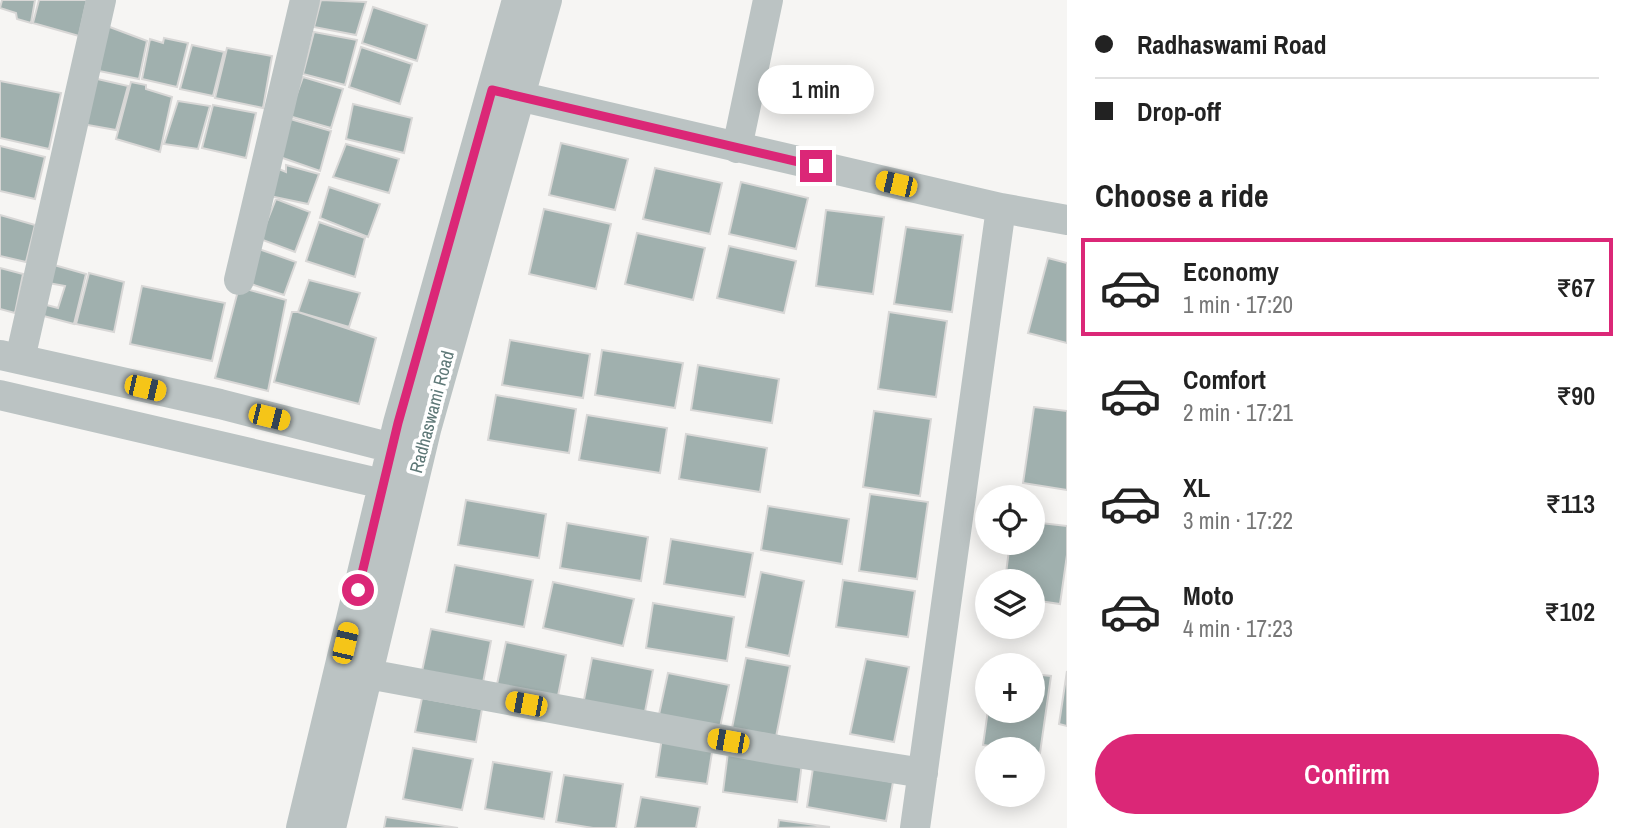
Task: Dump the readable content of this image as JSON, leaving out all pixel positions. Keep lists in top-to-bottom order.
{
  "streets": {
    "street": ["Radhaswami Road"]
  },
  "page": {
    "banner": ["Radhaswami Road", "Drop-off"],
    "bubble": "1 min",
    "heading": "Choose a ride",
    "list": [
      {
        "name": "Economy",
        "note": "1 min · 17:20",
        "value": "₹67"
      },
      {
        "name": "Comfort",
        "note": "2 min · 17:21",
        "value": "₹90"
      },
      {
        "name": "XL",
        "note": "3 min · 17:22",
        "value": "₹113"
      },
      {
        "name": "Moto",
        "note": "4 min · 17:23",
        "value": "₹102"
      }
    ],
    "map_buttons": ["+", "−"],
    "buttons": "Confirm"
  }
}
